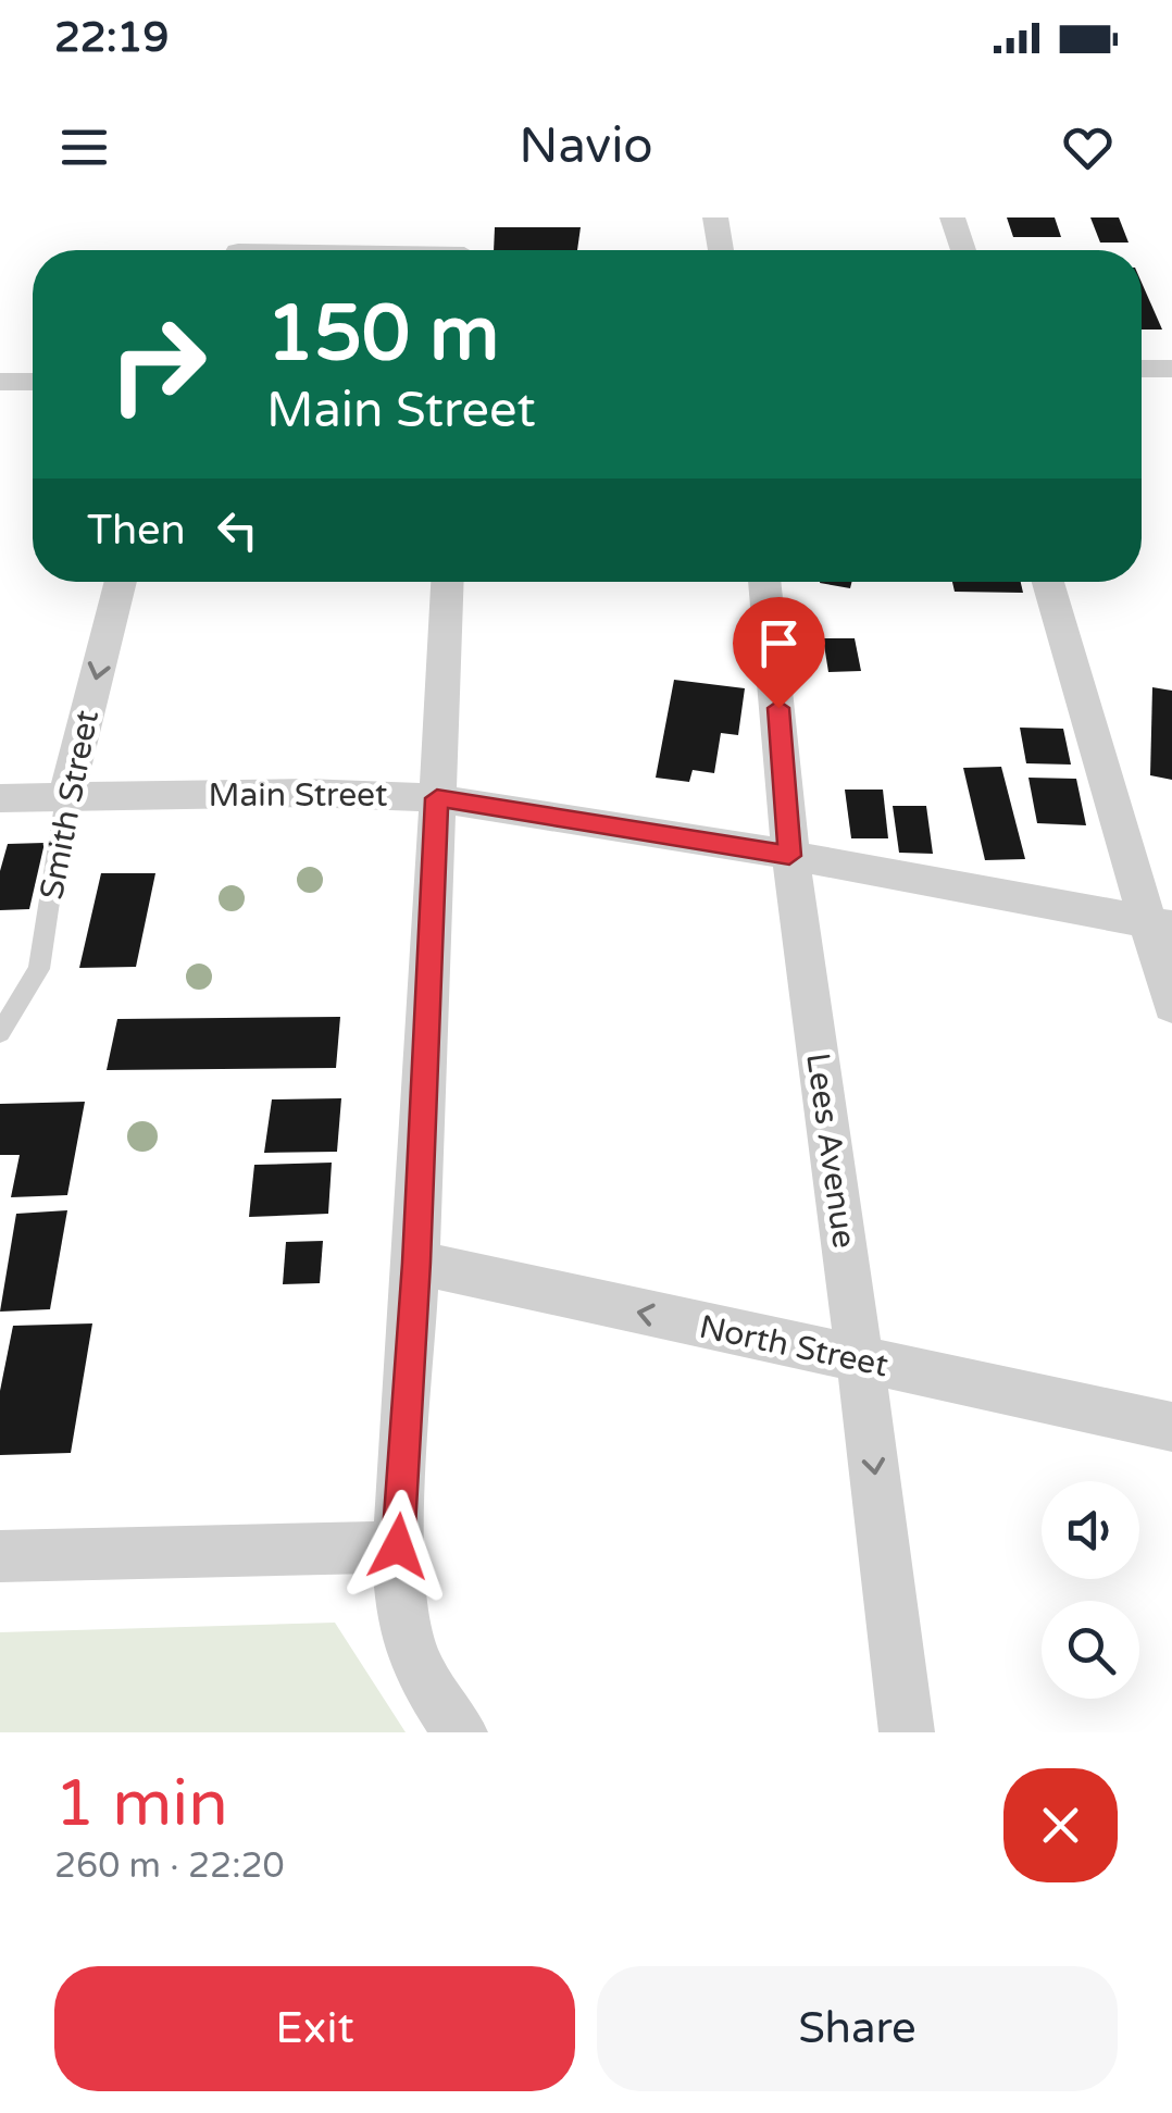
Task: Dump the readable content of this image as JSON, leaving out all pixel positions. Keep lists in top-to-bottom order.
{
  "streets": {
    "street": [
      "Main Street",
      "Smith Street",
      "Lees Avenue",
      "North Street"
    ]
  },
  "crossings": [
    ["Main Street", "Smith Street"],
    ["Main Street", "Lees Avenue"],
    ["Lees Avenue", "North Street"]
  ],
  "one_way": ["North Street"],
  "page": {
    "status": "22:19",
    "header": "Navio",
    "turn": ["150 m", "Main Street"],
    "then": "Then",
    "heading": ["1 min", "260 m · 22:20"],
    "buttons": ["Exit", "Share"]
  }
}
